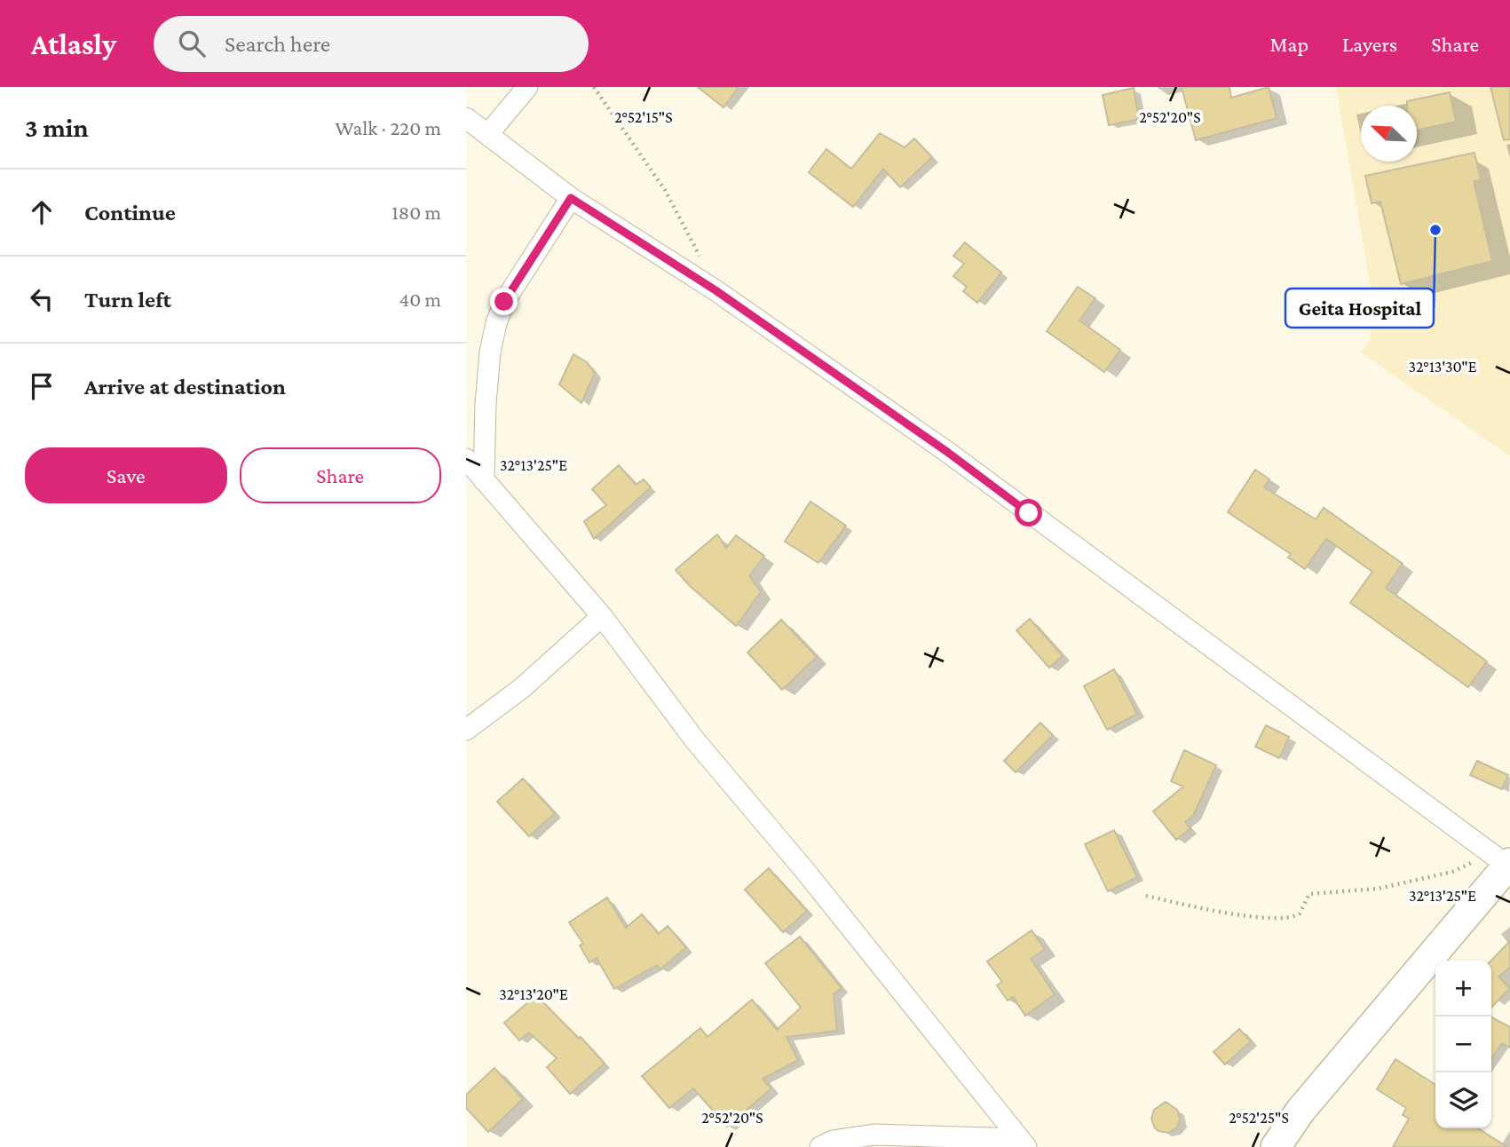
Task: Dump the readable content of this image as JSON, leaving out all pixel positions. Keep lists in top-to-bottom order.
{
  "places": ["Geita Hospital"],
  "north": "top left",
  "page": {
    "header": "Atlasly",
    "search": "Search here",
    "nav": ["Map", "Layers", "Share"],
    "heading": ["3 min", "Walk · 220 m"],
    "list": [
      ["Continue", "180 m"],
      ["Turn left", "40 m"],
      "Arrive at destination"
    ],
    "buttons": ["Save", "Share"],
    "map_buttons": ["+", "−"]
  },
  "coordinates": [
    "2°52'15\"S",
    "2°52'20\"S",
    "32°13'30\"E",
    "32°13'25\"E",
    "32°13'20\"E",
    "2°52'25\"S"
  ]
}
